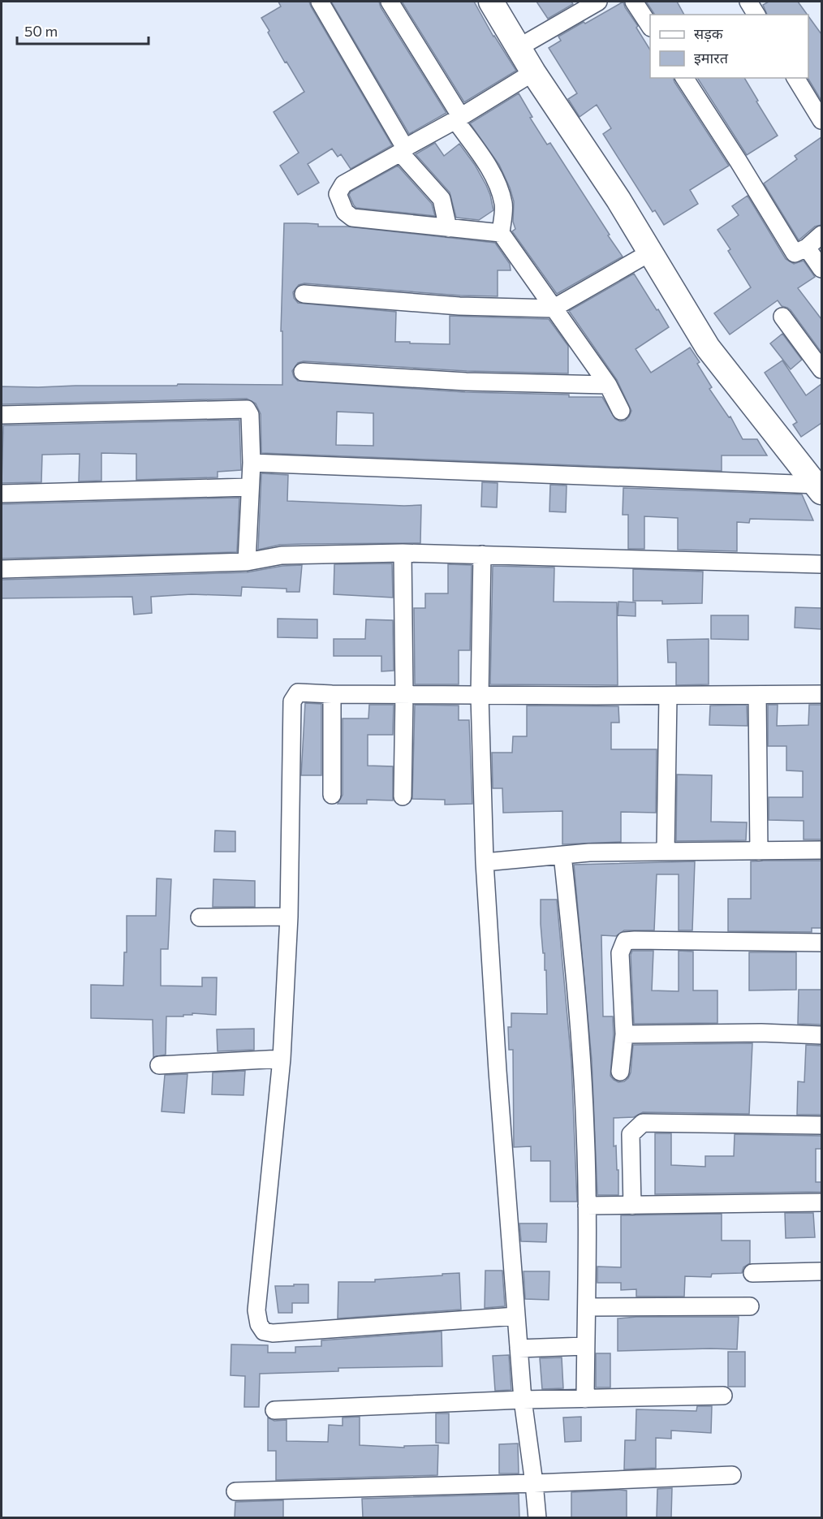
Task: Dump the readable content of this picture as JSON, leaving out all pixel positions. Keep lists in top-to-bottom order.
{
  "legend": ["सड़क", "इमारत"],
  "scale_bar": "50 m"
}
